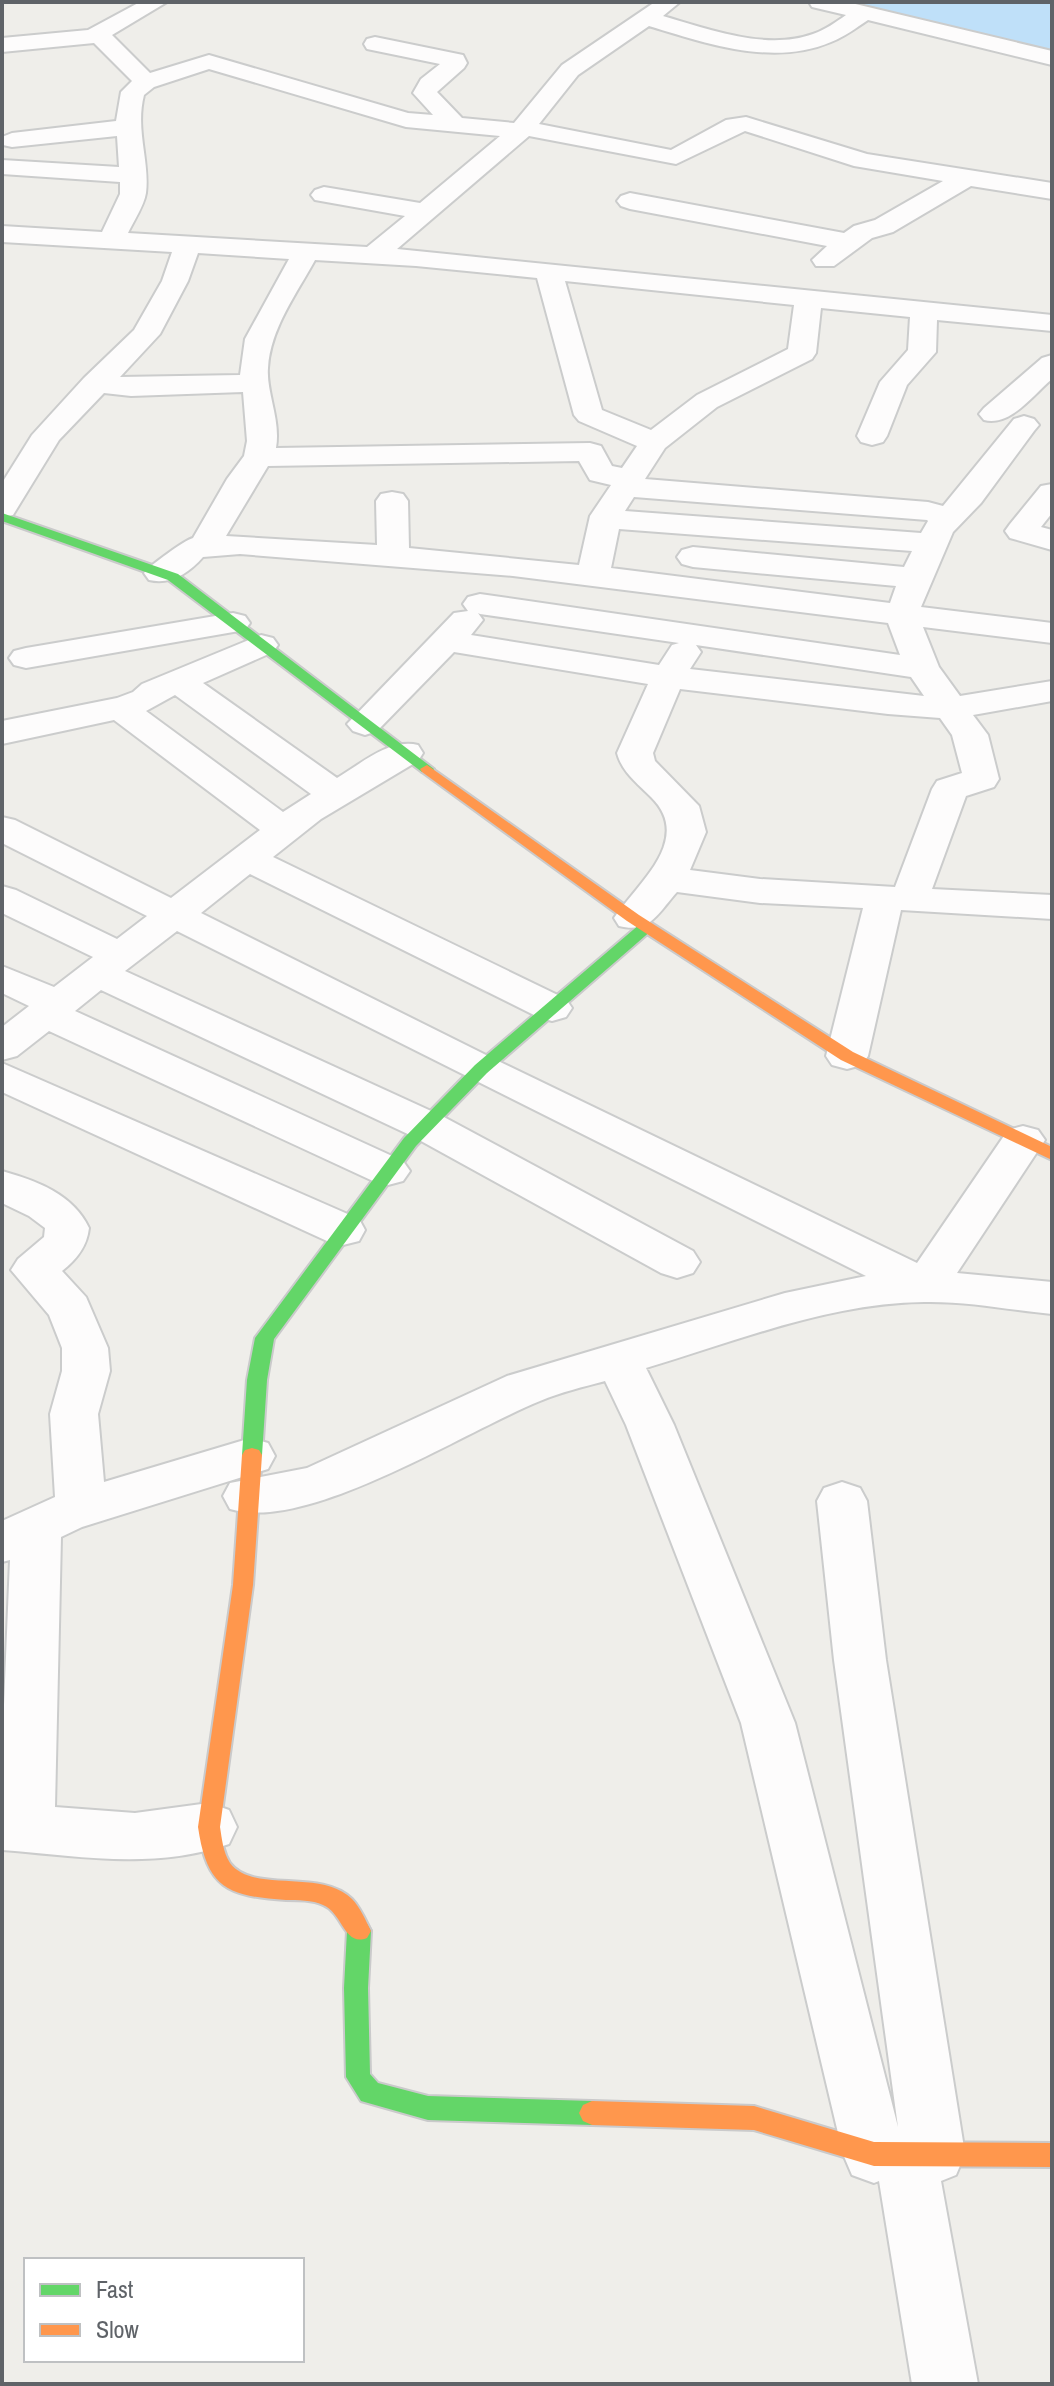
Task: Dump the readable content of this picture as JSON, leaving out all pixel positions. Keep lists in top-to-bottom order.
{
  "legend": ["Fast", "Slow"]
}
